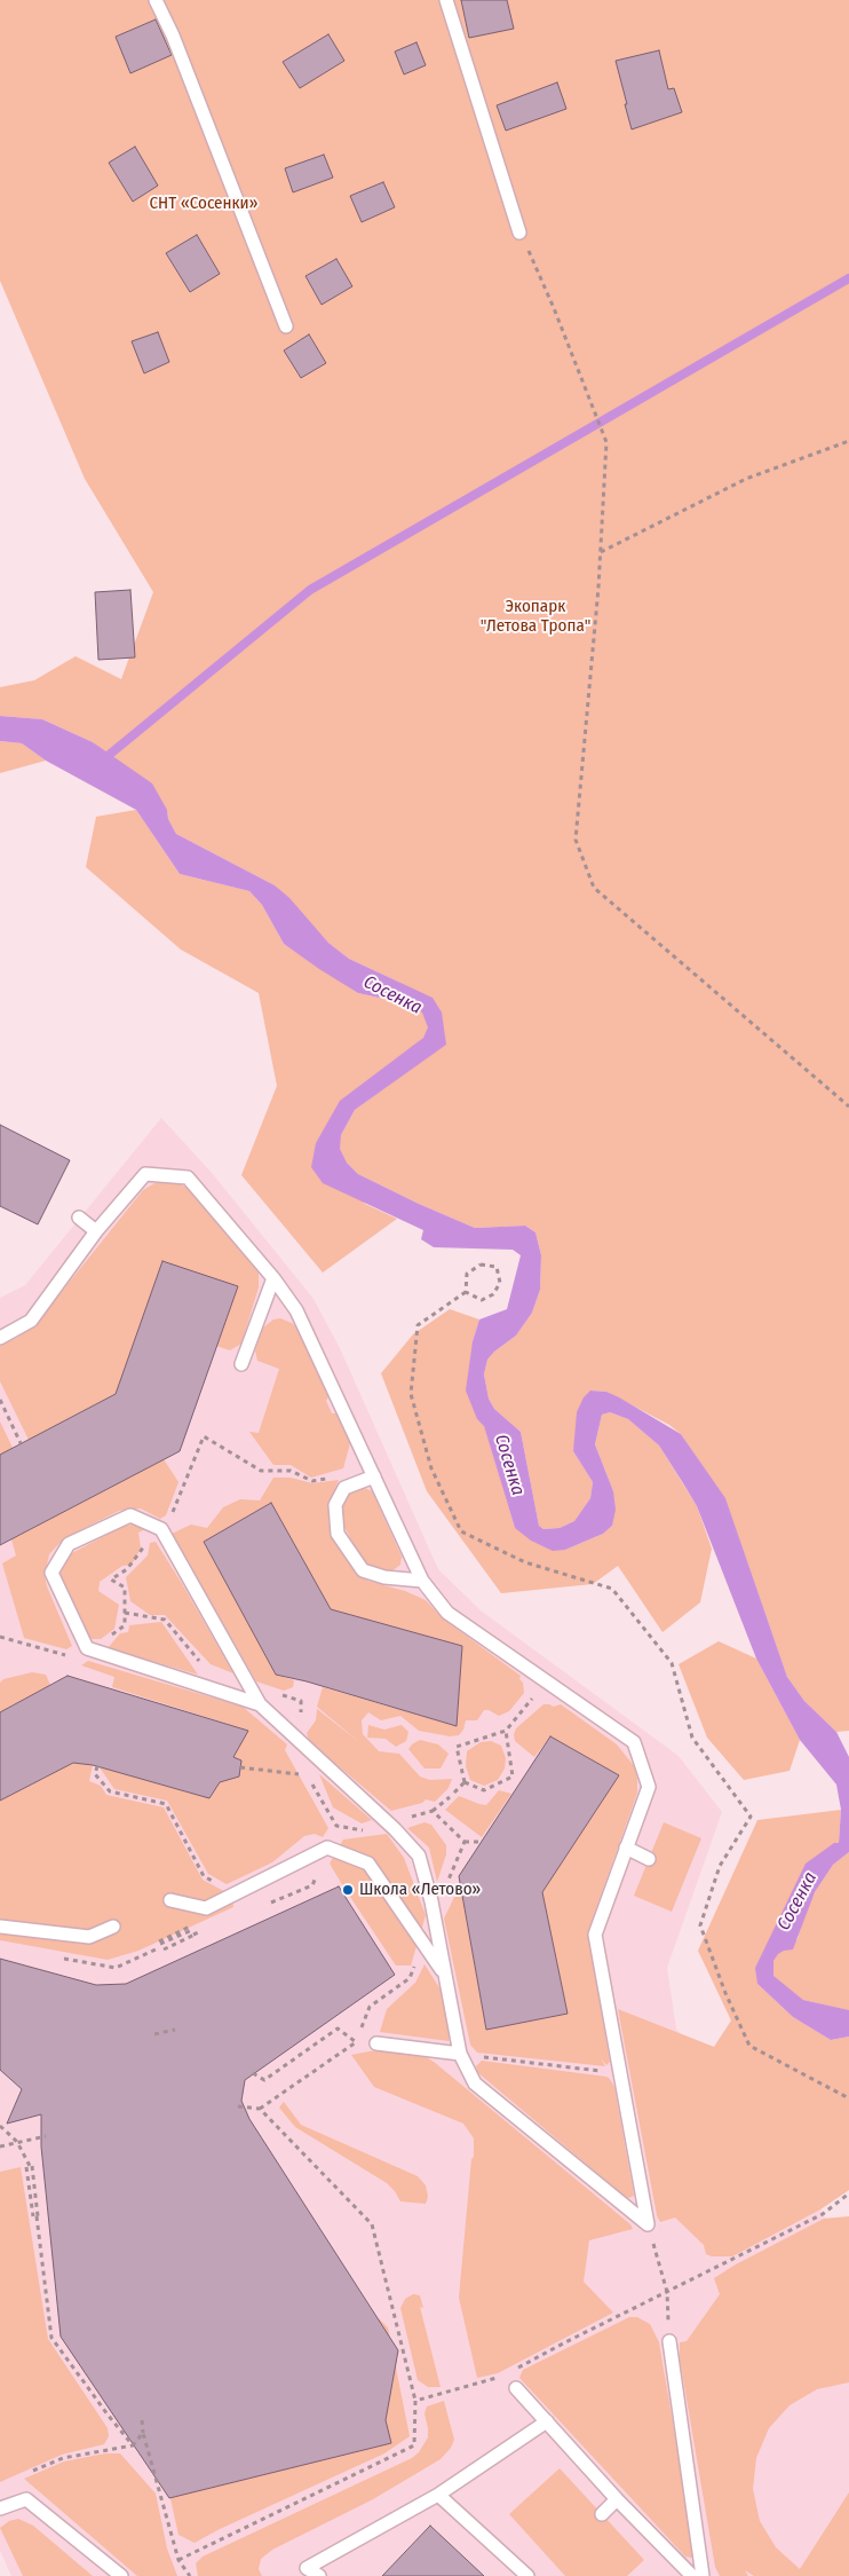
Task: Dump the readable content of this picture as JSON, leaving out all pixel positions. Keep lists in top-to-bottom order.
{
  "water": ["Сосенка"],
  "parks": ["СНТ «Сосенки»", "Экопарк \"Летова Тропа\""],
  "places": ["Школа «Летово»"]
}
